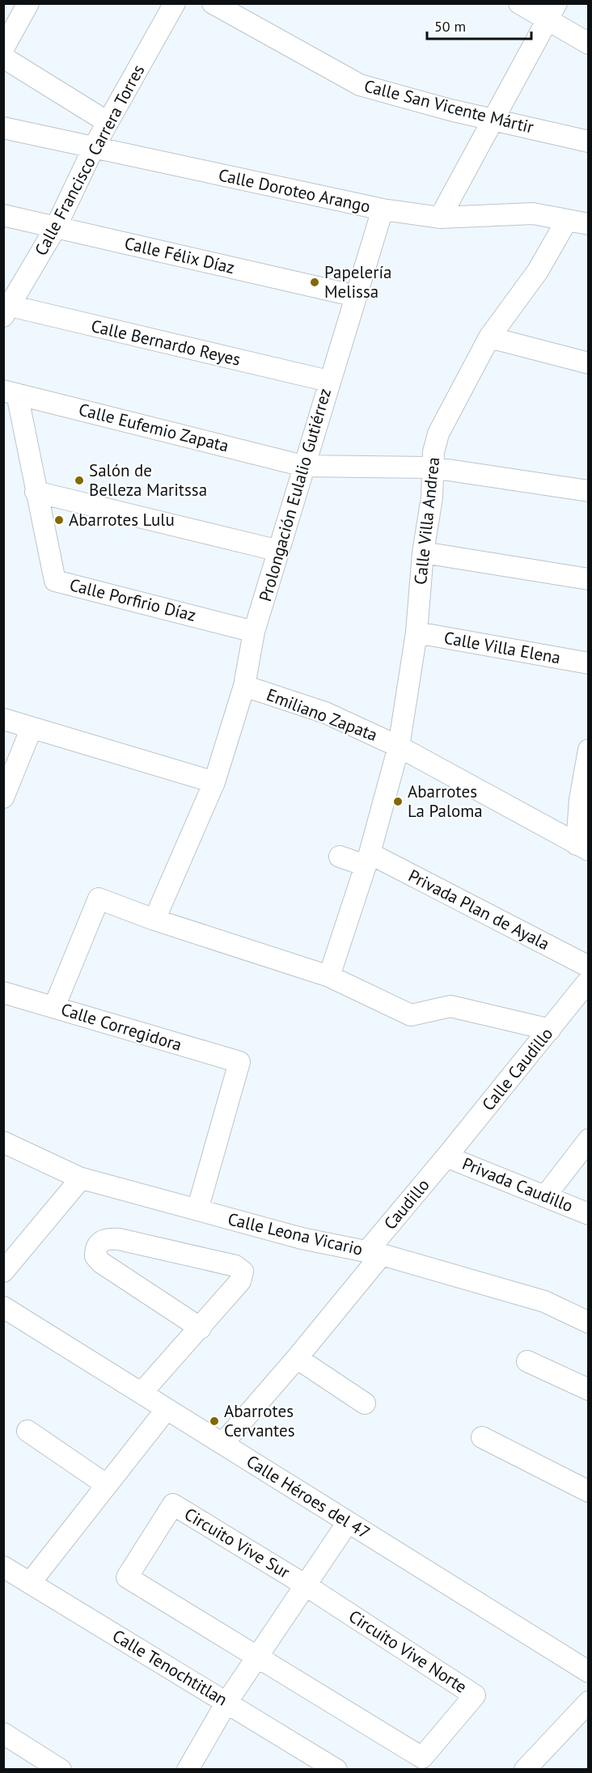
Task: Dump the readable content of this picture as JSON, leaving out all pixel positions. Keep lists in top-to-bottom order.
{
  "streets": {
    "street": [
      "Calle San Vicente Mártir",
      "Calle Francisco Carrera Torres",
      "Calle Doroteo Arango",
      "Calle Félix Díaz",
      "Calle Bernardo Reyes",
      "Calle Eufemio Zapata",
      "Prolongación Eulalio Gutiérrez",
      "Calle Villa Andrea",
      "Calle Porfirio Díaz",
      "Calle Villa Elena",
      "Emiliano Zapata",
      "Privada Plan de Ayala",
      "Calle Corregidora",
      "Calle Caudillo",
      "Privada Caudillo",
      "Caudillo",
      "Calle Leona Vicario",
      "Calle Héroes del 47",
      "Circuito Vive Sur",
      "Circuito Vive Norte",
      "Calle Tenochtitlan"
    ]
  },
  "crossings": [
    ["Calle Francisco Carrera Torres", "Calle Doroteo Arango"],
    ["Calle Francisco Carrera Torres", "Calle Félix Díaz"],
    ["Calle Francisco Carrera Torres", "Calle Bernardo Reyes"],
    ["Calle Doroteo Arango", "Prolongación Eulalio Gutiérrez"],
    ["Calle Doroteo Arango", "Calle Villa Andrea"],
    ["Calle Félix Díaz", "Prolongación Eulalio Gutiérrez"],
    ["Calle Bernardo Reyes", "Prolongación Eulalio Gutiérrez"],
    ["Calle Eufemio Zapata", "Prolongación Eulalio Gutiérrez"],
    ["Calle Eufemio Zapata", "Calle Villa Andrea"],
    ["Calle Eufemio Zapata", "Calle Porfirio Díaz"],
    ["Prolongación Eulalio Gutiérrez", "Calle Porfirio Díaz"],
    ["Prolongación Eulalio Gutiérrez", "Emiliano Zapata"],
    ["Calle Villa Andrea", "Calle Villa Elena"],
    ["Calle Villa Andrea", "Emiliano Zapata"],
    ["Calle Villa Andrea", "Privada Plan de Ayala"],
    ["Calle Corregidora", "Calle Leona Vicario"],
    ["Calle Caudillo", "Privada Caudillo"],
    ["Calle Caudillo", "Caudillo"],
    ["Privada Caudillo", "Caudillo"],
    ["Caudillo", "Calle Leona Vicario"],
    ["Caudillo", "Calle Héroes del 47"],
    ["Circuito Vive Sur", "Circuito Vive Norte"]
  ],
  "places": [
    "Papelería Melissa",
    "Salón de Belleza Maritssa",
    "Abarrotes Lulu",
    "Abarrotes La Paloma",
    "Abarrotes Cervantes"
  ],
  "scale_bar": "50 m"
}
